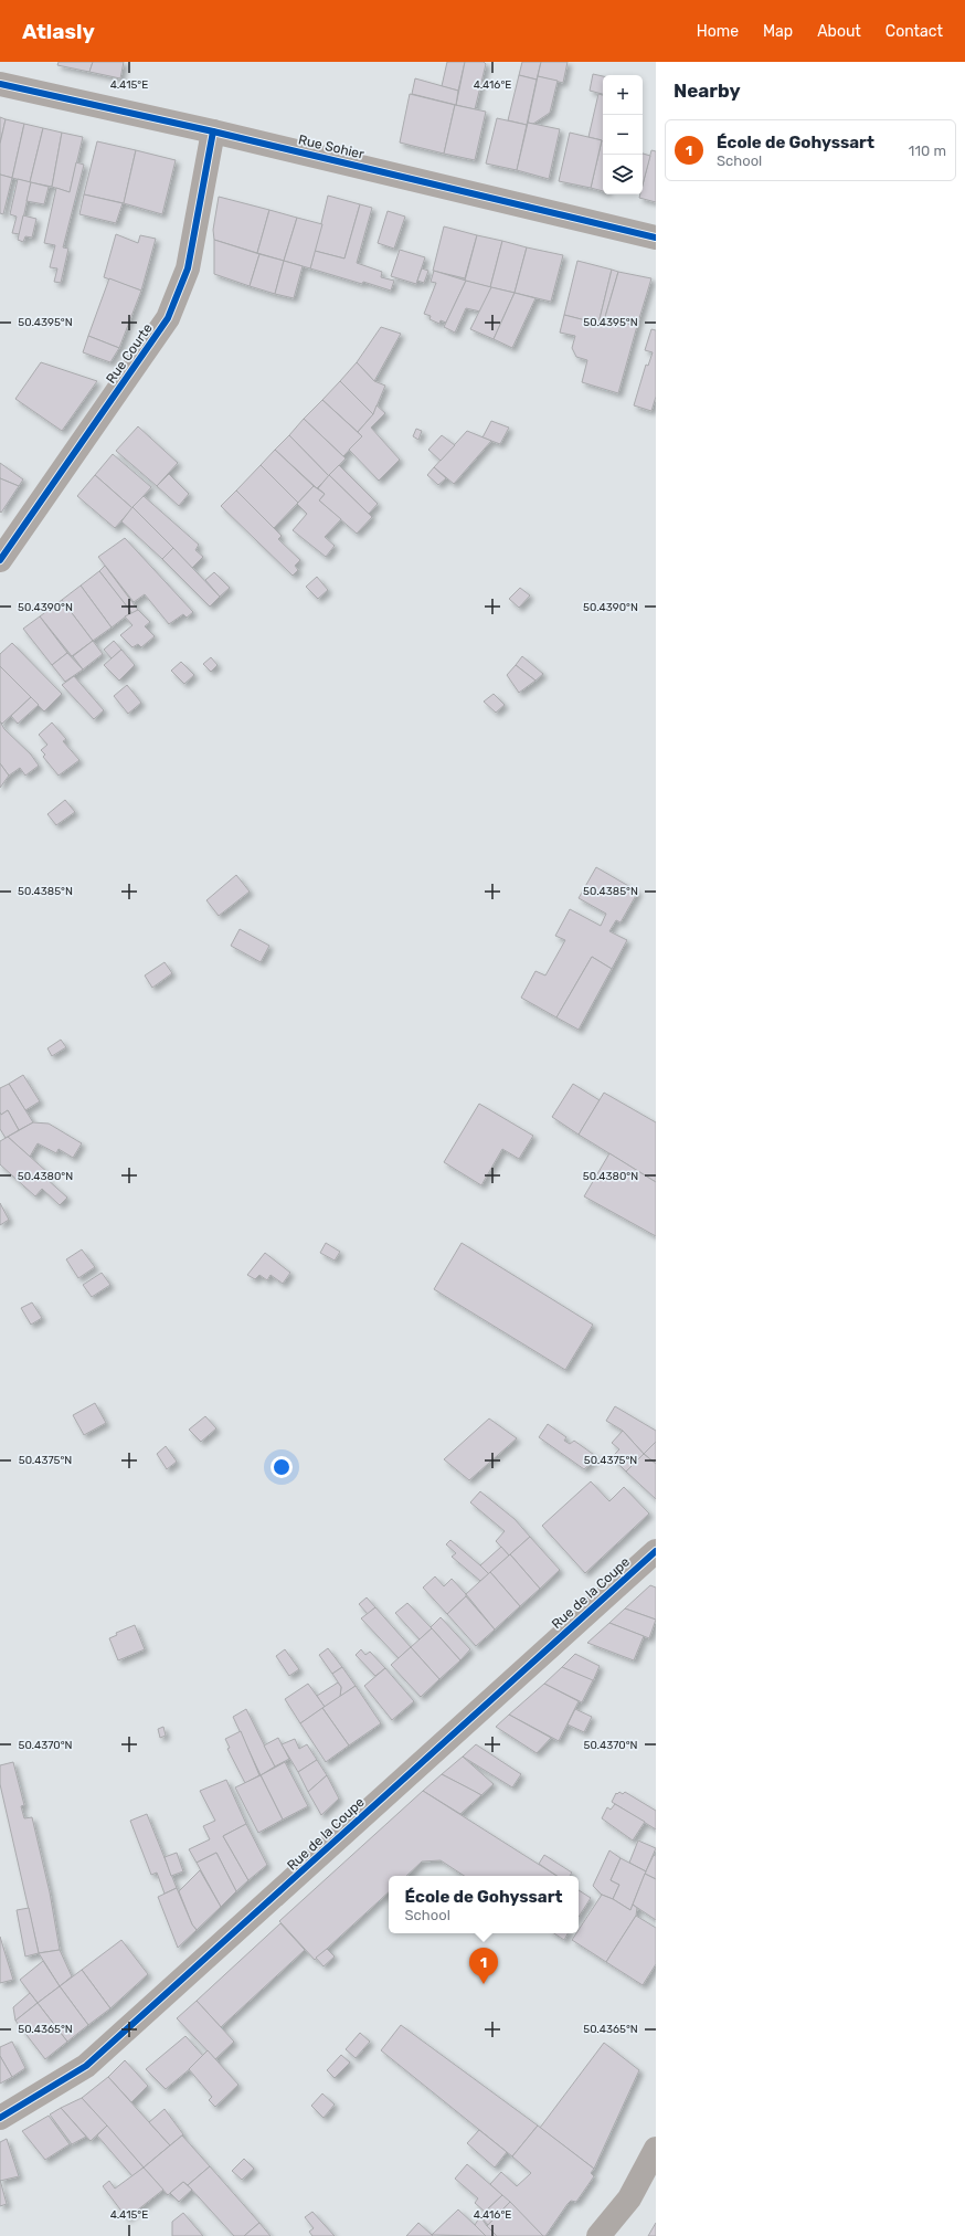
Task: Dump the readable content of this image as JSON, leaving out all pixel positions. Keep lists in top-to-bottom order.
{
  "streets": {
    "street": ["Rue Sohier", "Rue Courte", "Rue de la Coupe"]
  },
  "crossings": [
    ["Rue Sohier", "Rue Courte"]
  ],
  "page": {
    "header": "Atlasly",
    "nav": [
      "Home",
      "Map",
      "About",
      "Contact"
    ],
    "heading": "Nearby",
    "map_buttons": ["+", "−"],
    "list": [
      {
        "mark": "1",
        "name": "École de Gohyssart",
        "note": "School",
        "value": "110 m"
      }
    ],
    "popup": ["École de Gohyssart", "School"],
    "pins": "1"
  },
  "coordinates": [
    "4.415°E",
    "4.416°E",
    "50.4395°N",
    "50.4390°N",
    "50.4385°N",
    "50.4380°N",
    "50.4375°N",
    "50.4370°N",
    "50.4365°N"
  ]
}
